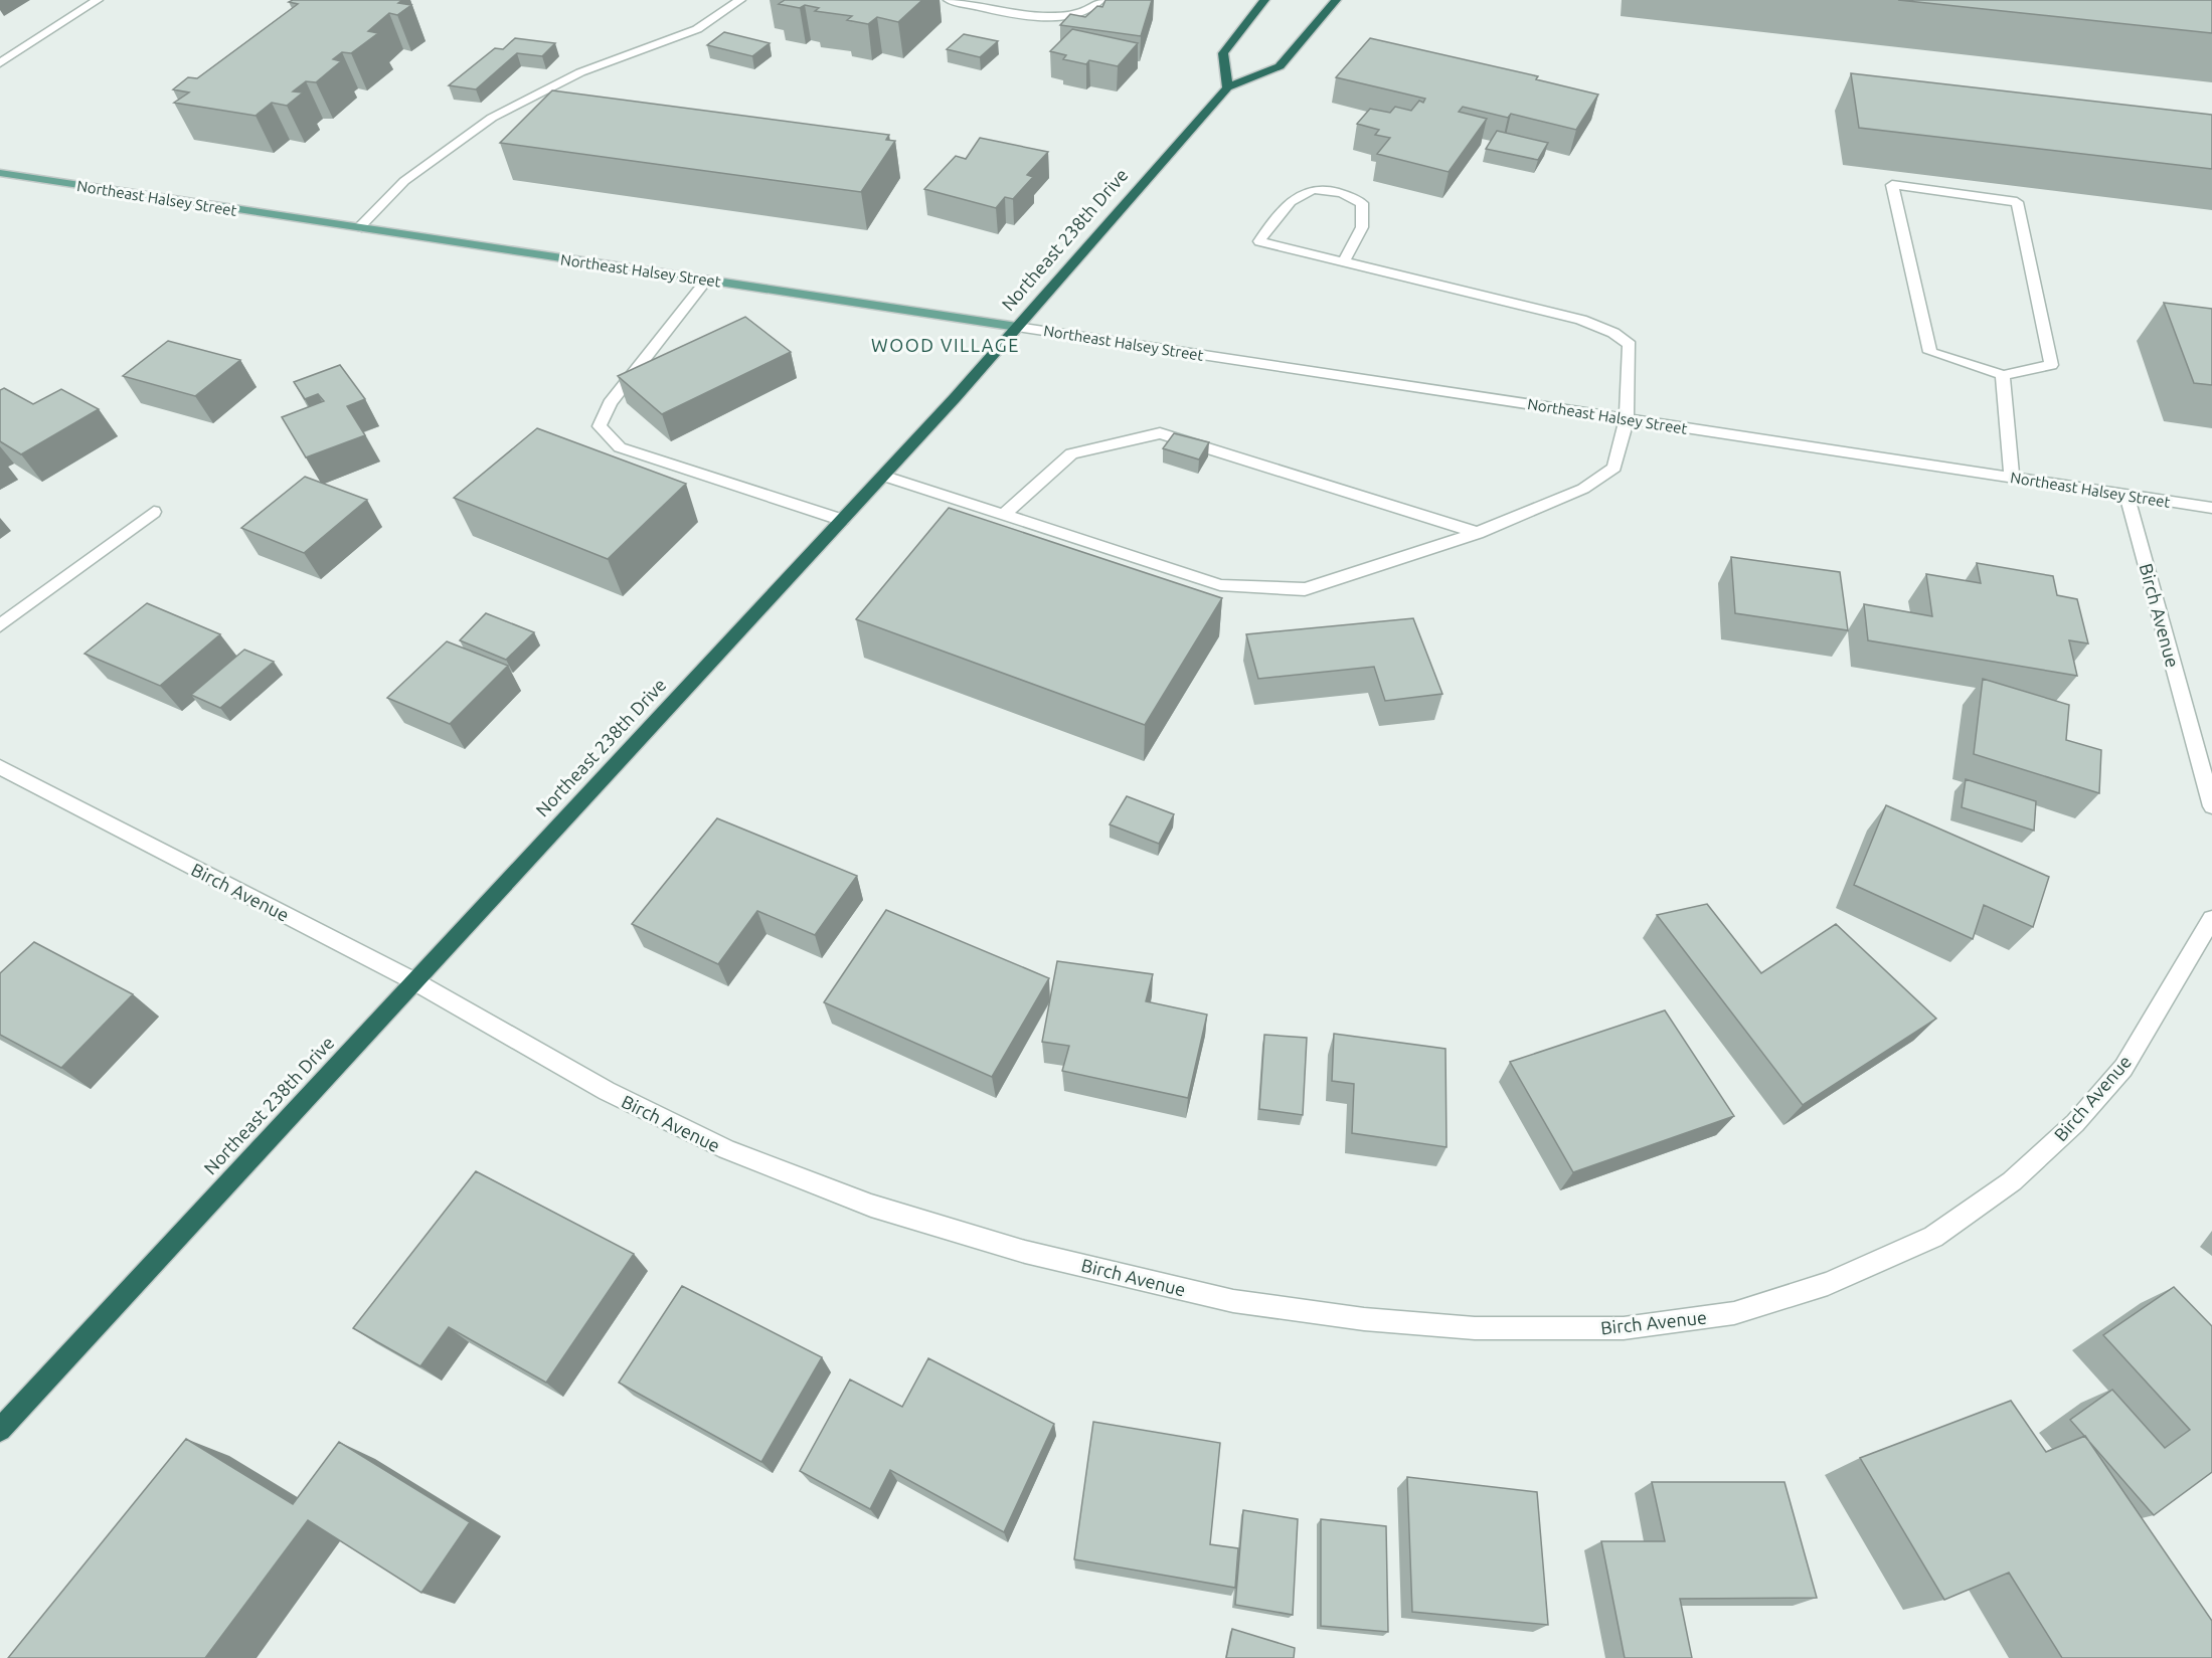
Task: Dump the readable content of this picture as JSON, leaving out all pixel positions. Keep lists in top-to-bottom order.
{
  "streets": {
    "highway": ["Northeast 238th Drive"],
    "main road": ["Northeast Halsey Street"],
    "street": ["Birch Avenue"]
  },
  "crossings": [
    ["Northeast Halsey Street", "Northeast 238th Drive"],
    ["Northeast Halsey Street", "Birch Avenue"],
    ["Northeast 238th Drive", "Birch Avenue"]
  ],
  "districts": ["WOOD VILLAGE"]
}
